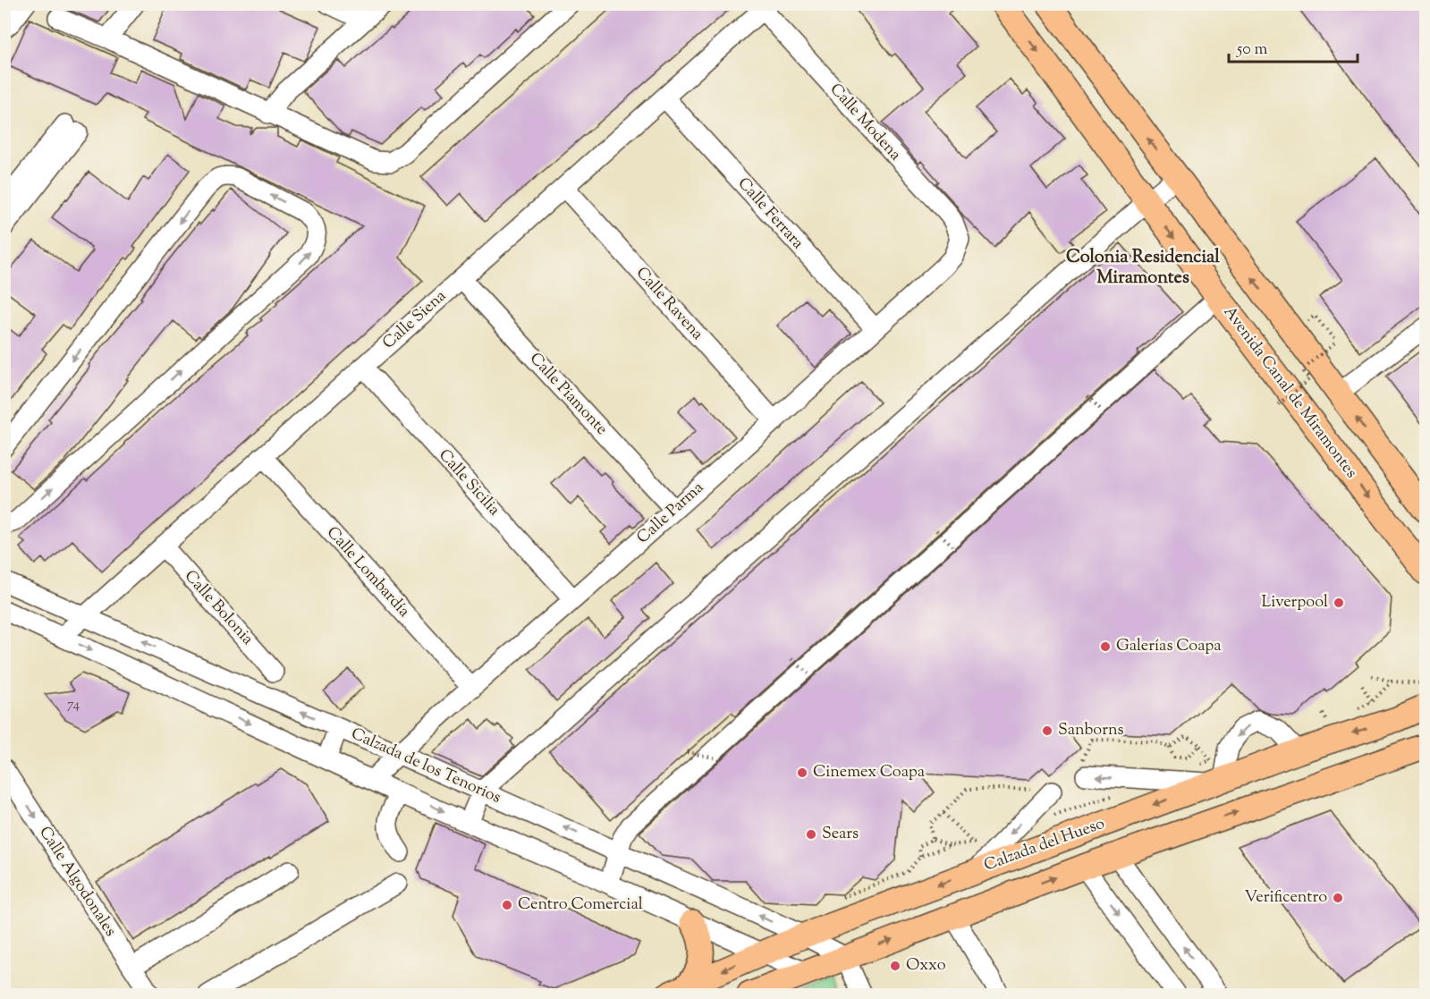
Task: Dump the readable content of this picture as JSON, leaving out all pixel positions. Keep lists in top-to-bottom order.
{
  "streets": {
    "main road": ["Avenida Canal de Miramontes", "Calzada del Hueso"],
    "street": [
      "Calle Modena",
      "Calle Ferrara",
      "Calle Ravena",
      "Calle Siena",
      "Calle Piamonte",
      "Calle Sicilia",
      "Calle Parma",
      "Calle Lombardía",
      "Calle Bolonia",
      "Calzada de los Tenorios",
      "Calle Algodonales"
    ]
  },
  "crossings": [
    ["Calle Modena", "Calle Siena"],
    ["Calle Modena", "Calle Parma"],
    ["Calle Ferrara", "Calle Siena"],
    ["Calle Ferrara", "Calle Parma"],
    ["Calle Ravena", "Calle Siena"],
    ["Calle Ravena", "Calle Parma"],
    ["Calle Siena", "Calle Piamonte"],
    ["Calle Siena", "Calle Sicilia"],
    ["Calle Siena", "Calle Lombardía"],
    ["Calle Siena", "Calle Bolonia"],
    ["Calle Siena", "Calzada de los Tenorios"],
    ["Calle Piamonte", "Calle Parma"],
    ["Calle Sicilia", "Calle Parma"],
    ["Calle Parma", "Calle Lombardía"],
    ["Calle Parma", "Calzada de los Tenorios"],
    ["Calzada de los Tenorios", "Calzada del Hueso"]
  ],
  "one_way": ["Calle Algodonales"],
  "districts": ["Colonia Residencial Miramontes"],
  "places": [
    "Liverpool",
    "Galerías Coapa",
    "Sanborns",
    "Cinemex Coapa",
    "Sears",
    "Verificentro",
    "Centro Comercial",
    "Oxxo"
  ],
  "house_numbers": ["74"],
  "scale_bar": "50 m"
}
